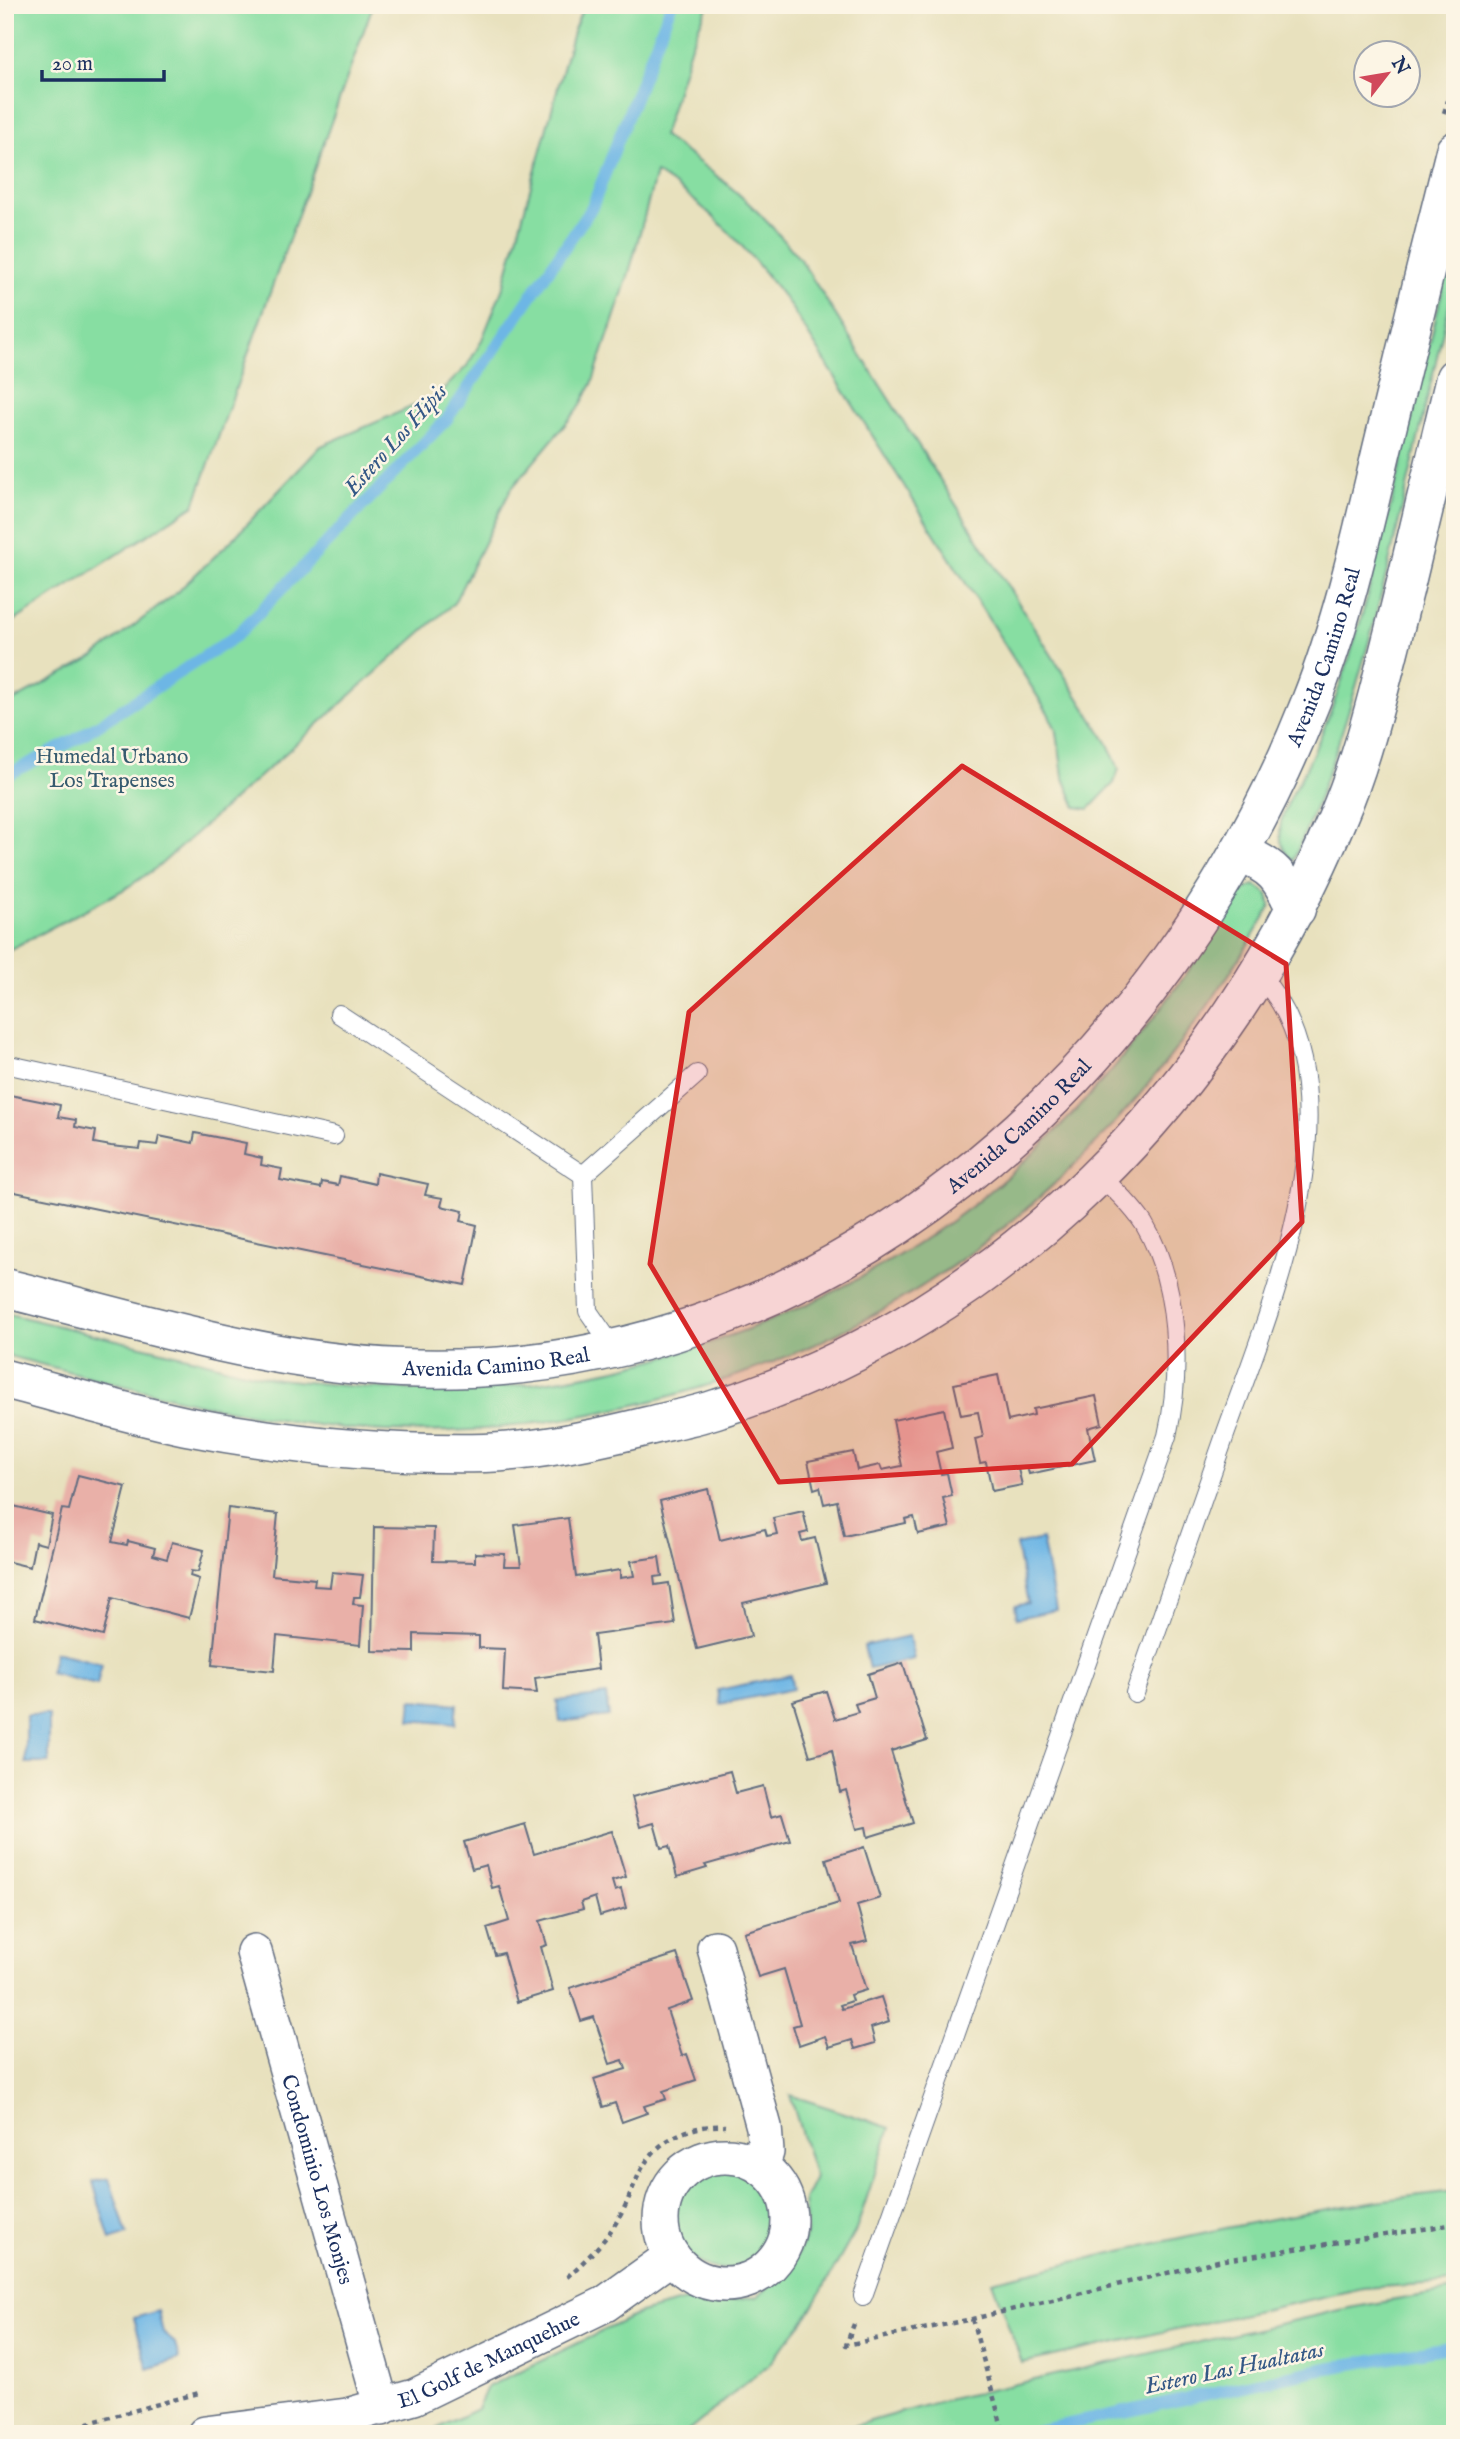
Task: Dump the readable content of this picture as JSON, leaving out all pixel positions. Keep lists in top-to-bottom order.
{
  "streets": {
    "main road": ["Avenida Camino Real"],
    "street": ["Condominio Los Monjes", "El Golf de Manquehue"]
  },
  "crossings": [
    ["Condominio Los Monjes", "El Golf de Manquehue"]
  ],
  "water": ["Estero Los Hipis", "Estero Las Hualtatas"],
  "parks": ["Humedal Urbano Los Trapenses"],
  "scale_bar": "20 m",
  "north": "top right"
}
